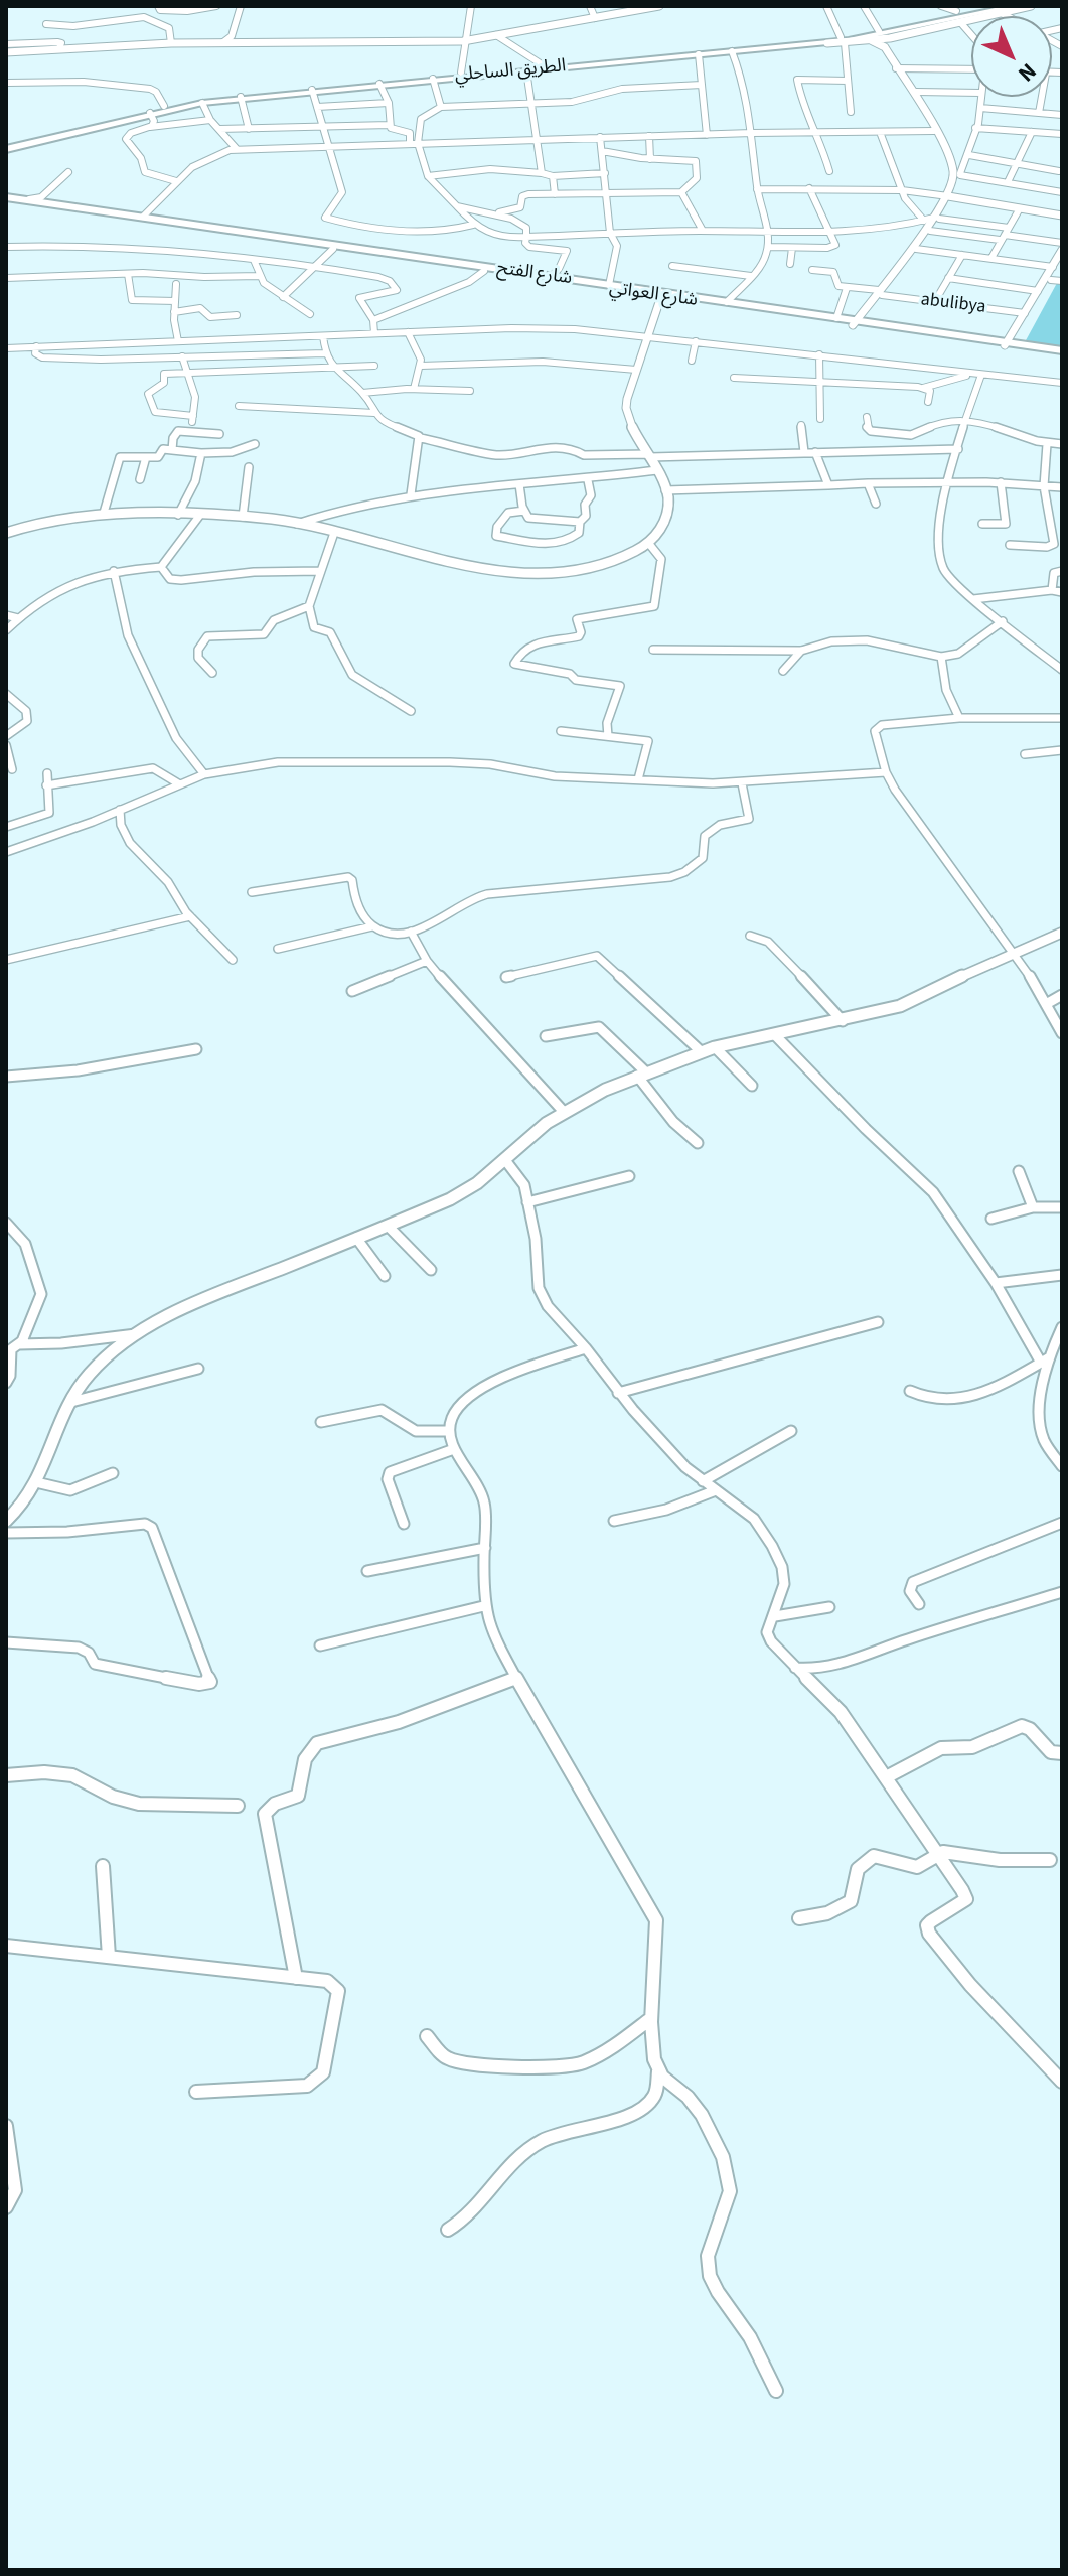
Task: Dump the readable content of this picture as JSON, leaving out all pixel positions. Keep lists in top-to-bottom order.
{
  "streets": {
    "main road": ["الطريق الساحلي", "شارع الفتح", "شارع العواتي"],
    "street": ["abulibya"]
  },
  "crossings": [
    ["شارع الفتح", "شارع العواتي"]
  ],
  "north": "bottom right"
}
